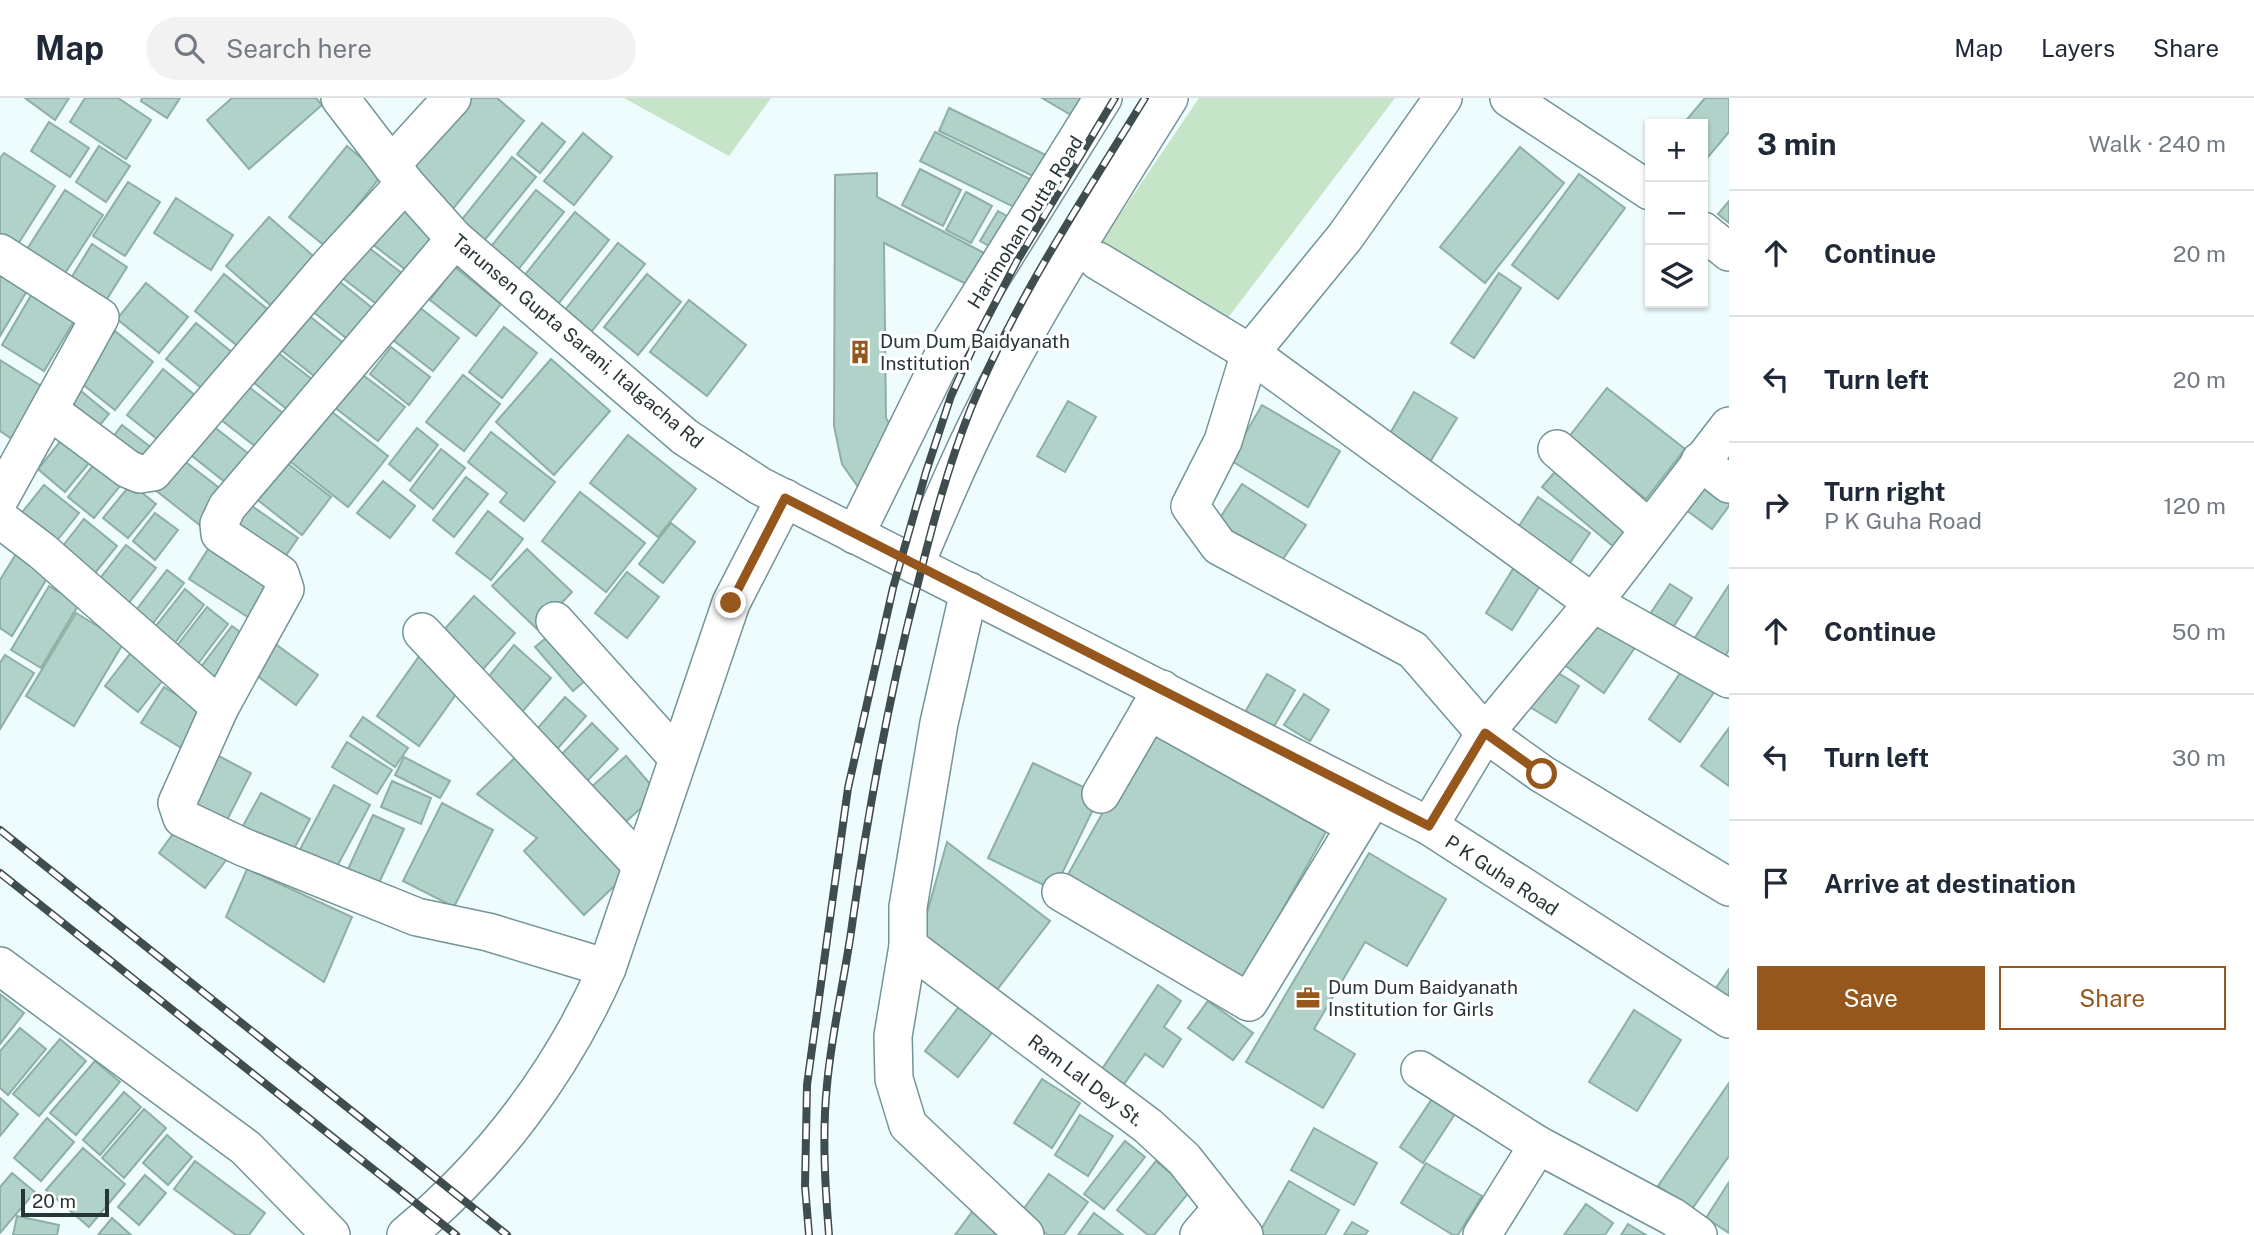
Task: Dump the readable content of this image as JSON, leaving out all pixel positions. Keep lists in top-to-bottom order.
{
  "streets": {
    "street": [
      "Harimohan Dutta Road",
      "Tarunsen Gupta Sarani, Italgacha Rd",
      "P K Guha Road",
      "Ram Lal Dey St."
    ]
  },
  "crossings": [
    ["Harimohan Dutta Road", "Tarunsen Gupta Sarani, Italgacha Rd"],
    ["Tarunsen Gupta Sarani, Italgacha Rd", "P K Guha Road"]
  ],
  "places": {
    "building": ["Dum Dum Baidyanath Institution"],
    "office": ["Dum Dum Baidyanath Institution for Girls"]
  },
  "scale_bar": "20 m",
  "page": {
    "header": "Map",
    "search": "Search here",
    "nav": ["Map", "Layers", "Share"],
    "heading": ["3 min", "Walk · 240 m"],
    "map_buttons": ["+", "−"],
    "list": [
      ["Continue", "20 m"],
      ["Turn left", "20 m"],
      ["Turn right", "P K Guha Road", "120 m"],
      ["Continue", "50 m"],
      ["Turn left", "30 m"],
      "Arrive at destination"
    ],
    "buttons": ["Save", "Share"],
    "scale": "20 m"
  }
}
